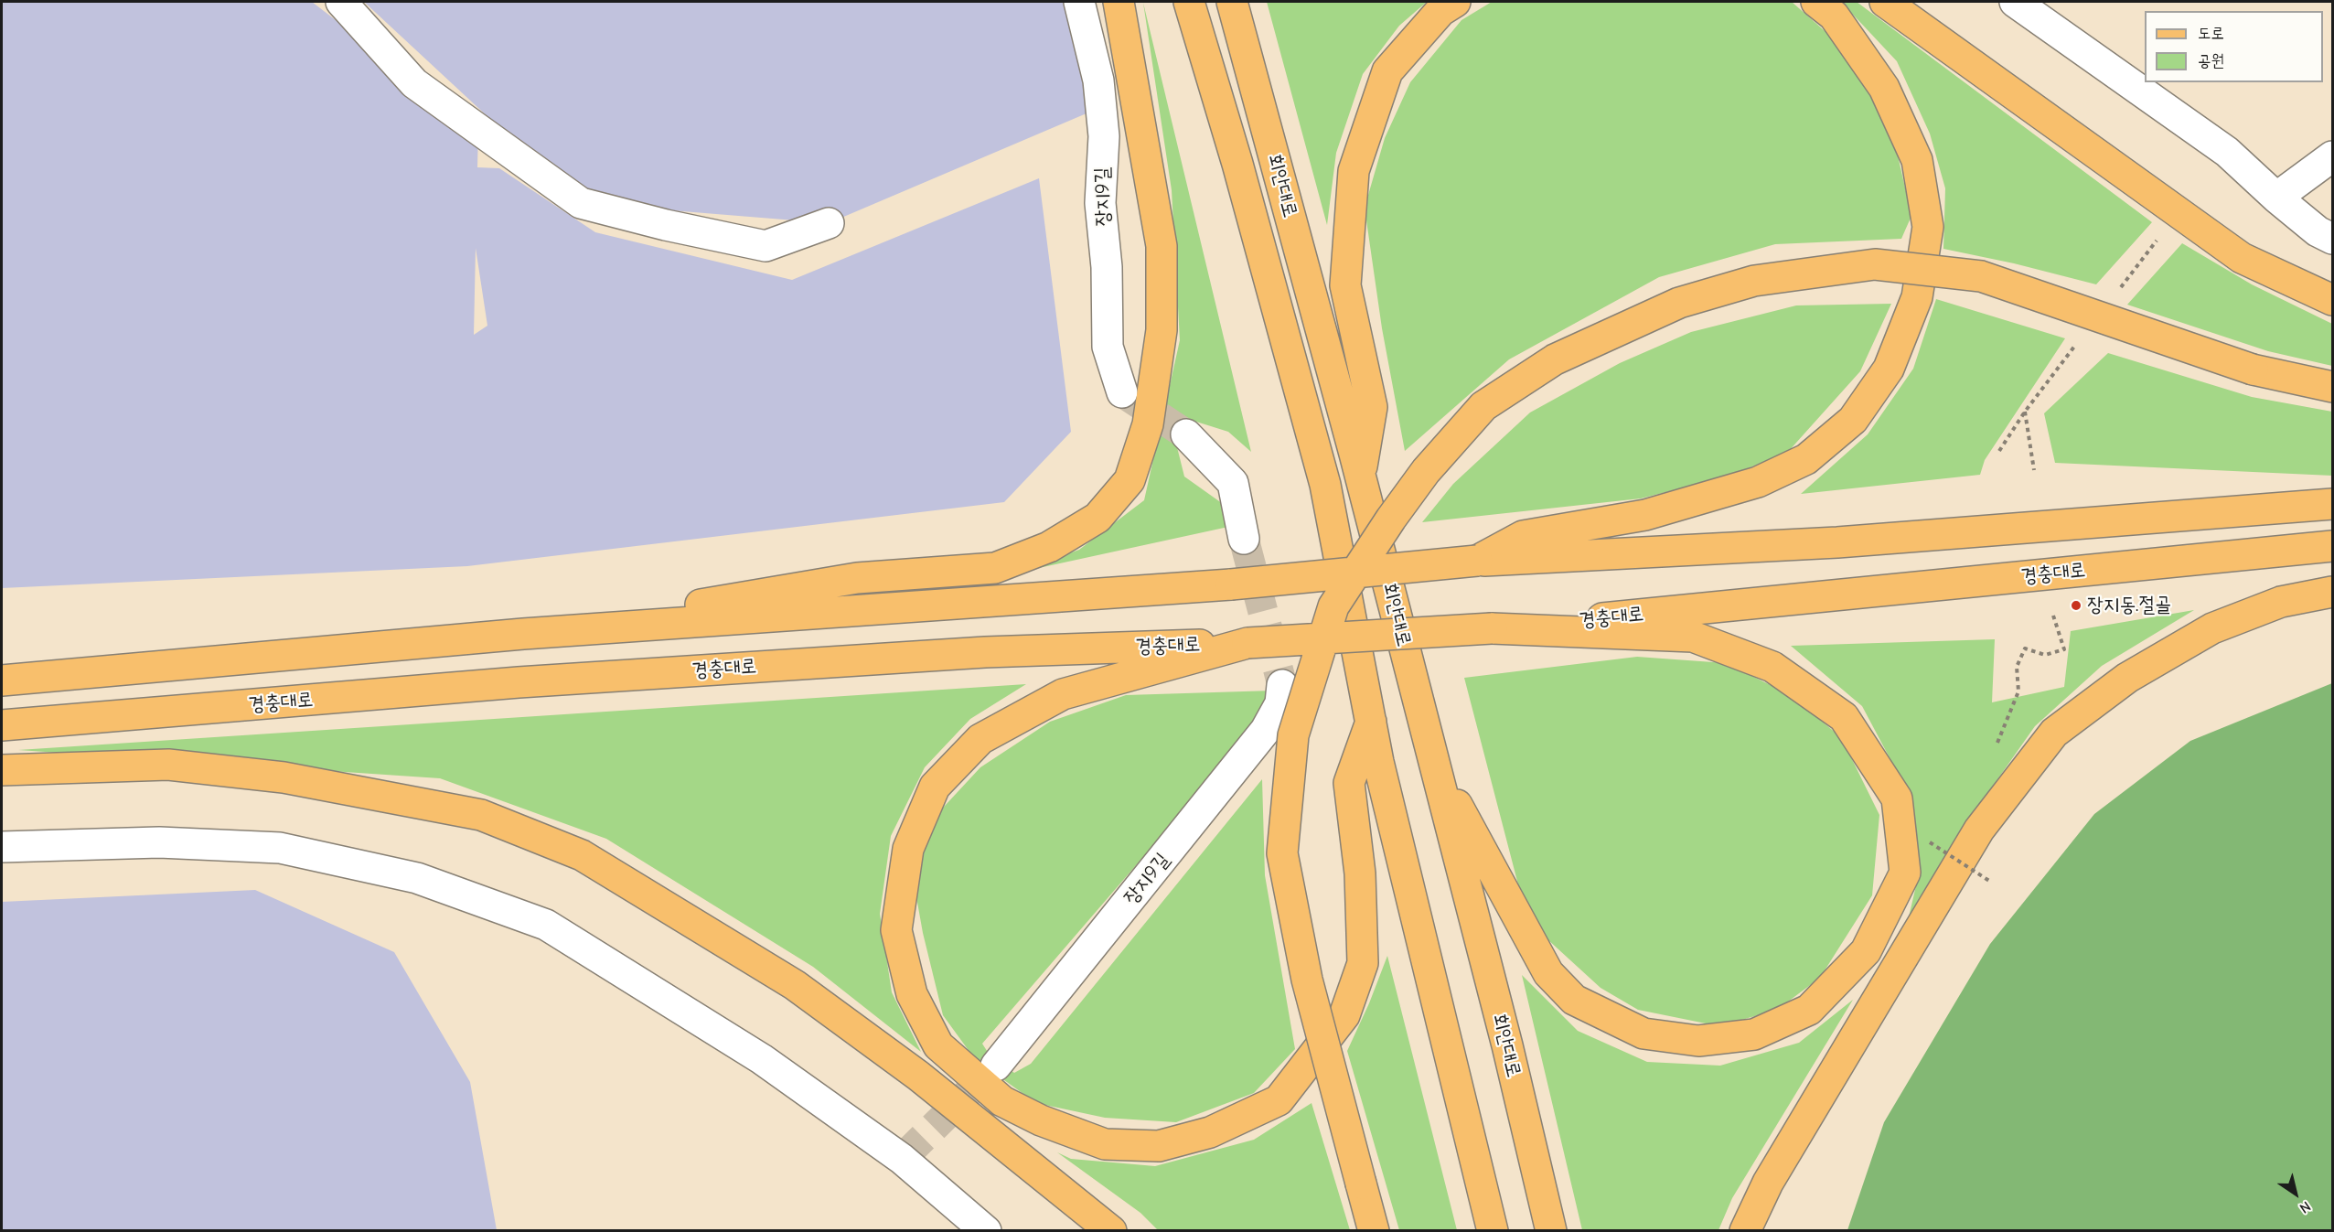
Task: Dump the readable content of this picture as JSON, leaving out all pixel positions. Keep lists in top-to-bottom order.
{
  "streets": {
    "main road": ["회안대로", "경충대로"],
    "street": ["장지9길"]
  },
  "places": ["장지동.절골"],
  "legend": ["도로", "공원"],
  "north": "bottom right"
}
